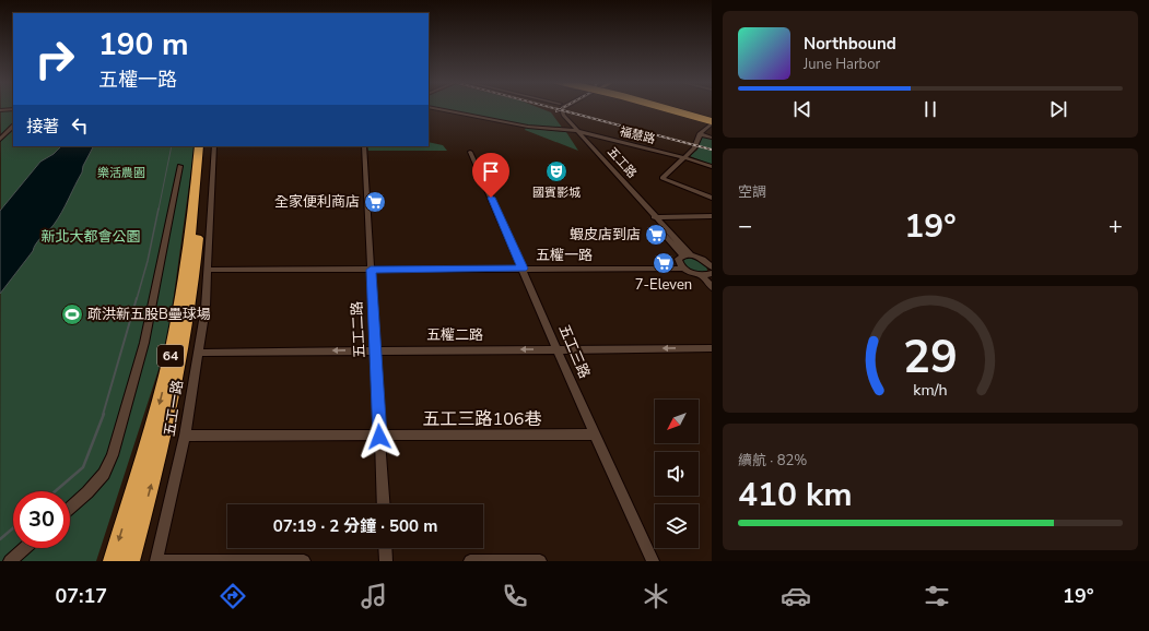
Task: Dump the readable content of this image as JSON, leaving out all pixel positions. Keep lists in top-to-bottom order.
{
  "streets": {
    "highway": ["64"],
    "street": [
      "福慧路",
      "五工路",
      "五權一路",
      "五工二路",
      "五權二路",
      "五工三路",
      "五工一路",
      "五工三路106巷"
    ]
  },
  "crossings": [
    ["福慧路", "五工路"],
    ["五權一路", "五工二路"],
    ["五權一路", "五工三路"],
    ["五權一路", "五工一路"],
    ["五工二路", "五權二路"],
    ["五工二路", "五工三路106巷"],
    ["五權二路", "五工三路"],
    ["五權二路", "五工一路"],
    ["五工三路", "五工三路106巷"],
    ["64", "五工一路"],
    ["五工一路", "五工三路106巷"]
  ],
  "one_way": ["五權二路"],
  "parks": ["樂活農園", "新北大都會公園"],
  "places": {
    "theatre": ["國賓影城"],
    "supermarket": ["全家便利商店", "蝦皮店到店", "7-Eleven"],
    "sports": ["疏洪新五股B壘球場"]
  },
  "north": "bottom left",
  "page": {
    "turn": ["190 m", "五權一路"],
    "song": ["Northbound", "June Harbor"],
    "then": "接著",
    "tile": [
      "空調",
      ["續航 · 82%", "410 km"]
    ],
    "heat": ["−", "19°", "+"],
    "limit": "30",
    "trip": "07:19 · 2 分鐘 · 500 m",
    "tabs": ["07:17", "19°"],
    "gauge": ["29", "km/h"]
  }
}
